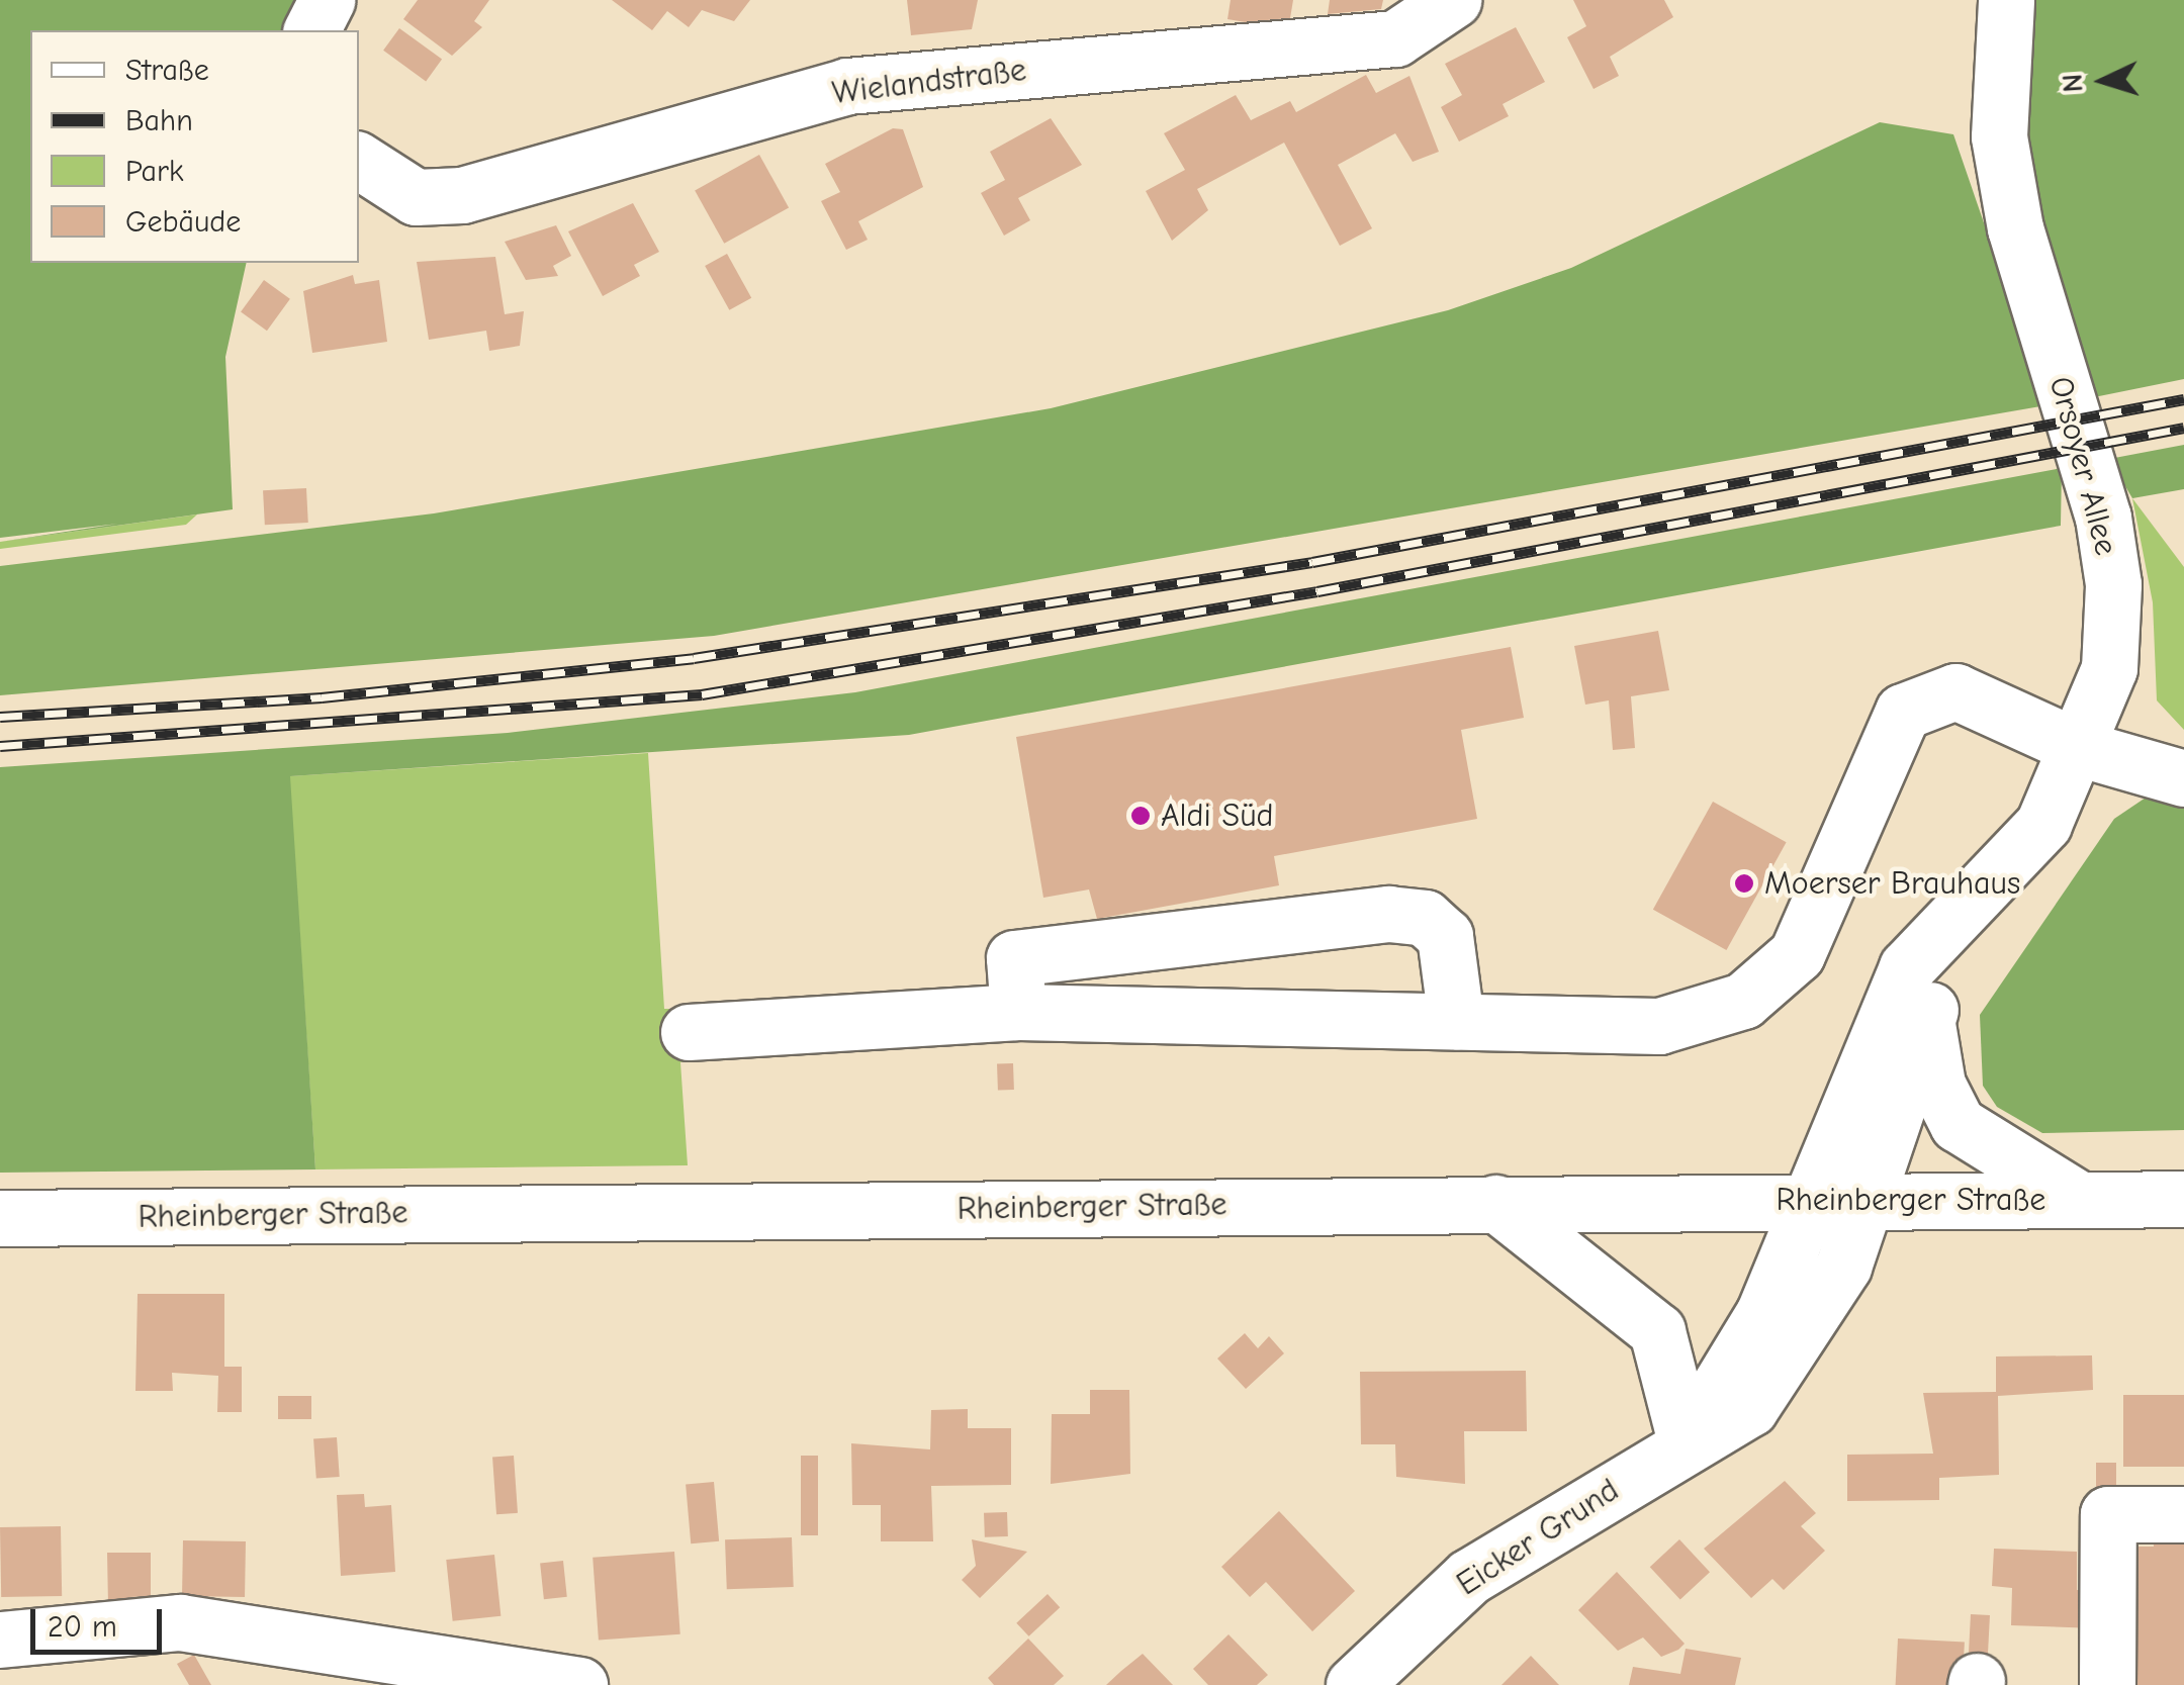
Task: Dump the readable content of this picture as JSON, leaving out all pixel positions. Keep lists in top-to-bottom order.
{
  "streets": {
    "street": [
      "Wielandstraße",
      "Orsoyer Allee",
      "Rheinberger Straße",
      "Eicker Grund"
    ]
  },
  "crossings": [
    ["Orsoyer Allee", "Rheinberger Straße"],
    ["Orsoyer Allee", "Eicker Grund"],
    ["Rheinberger Straße", "Eicker Grund"]
  ],
  "places": ["Aldi Süd", "Moerser Brauhaus"],
  "legend": [
    "Straße",
    "Bahn",
    "Park",
    "Gebäude"
  ],
  "scale_bar": "20 m",
  "north": "left"
}
